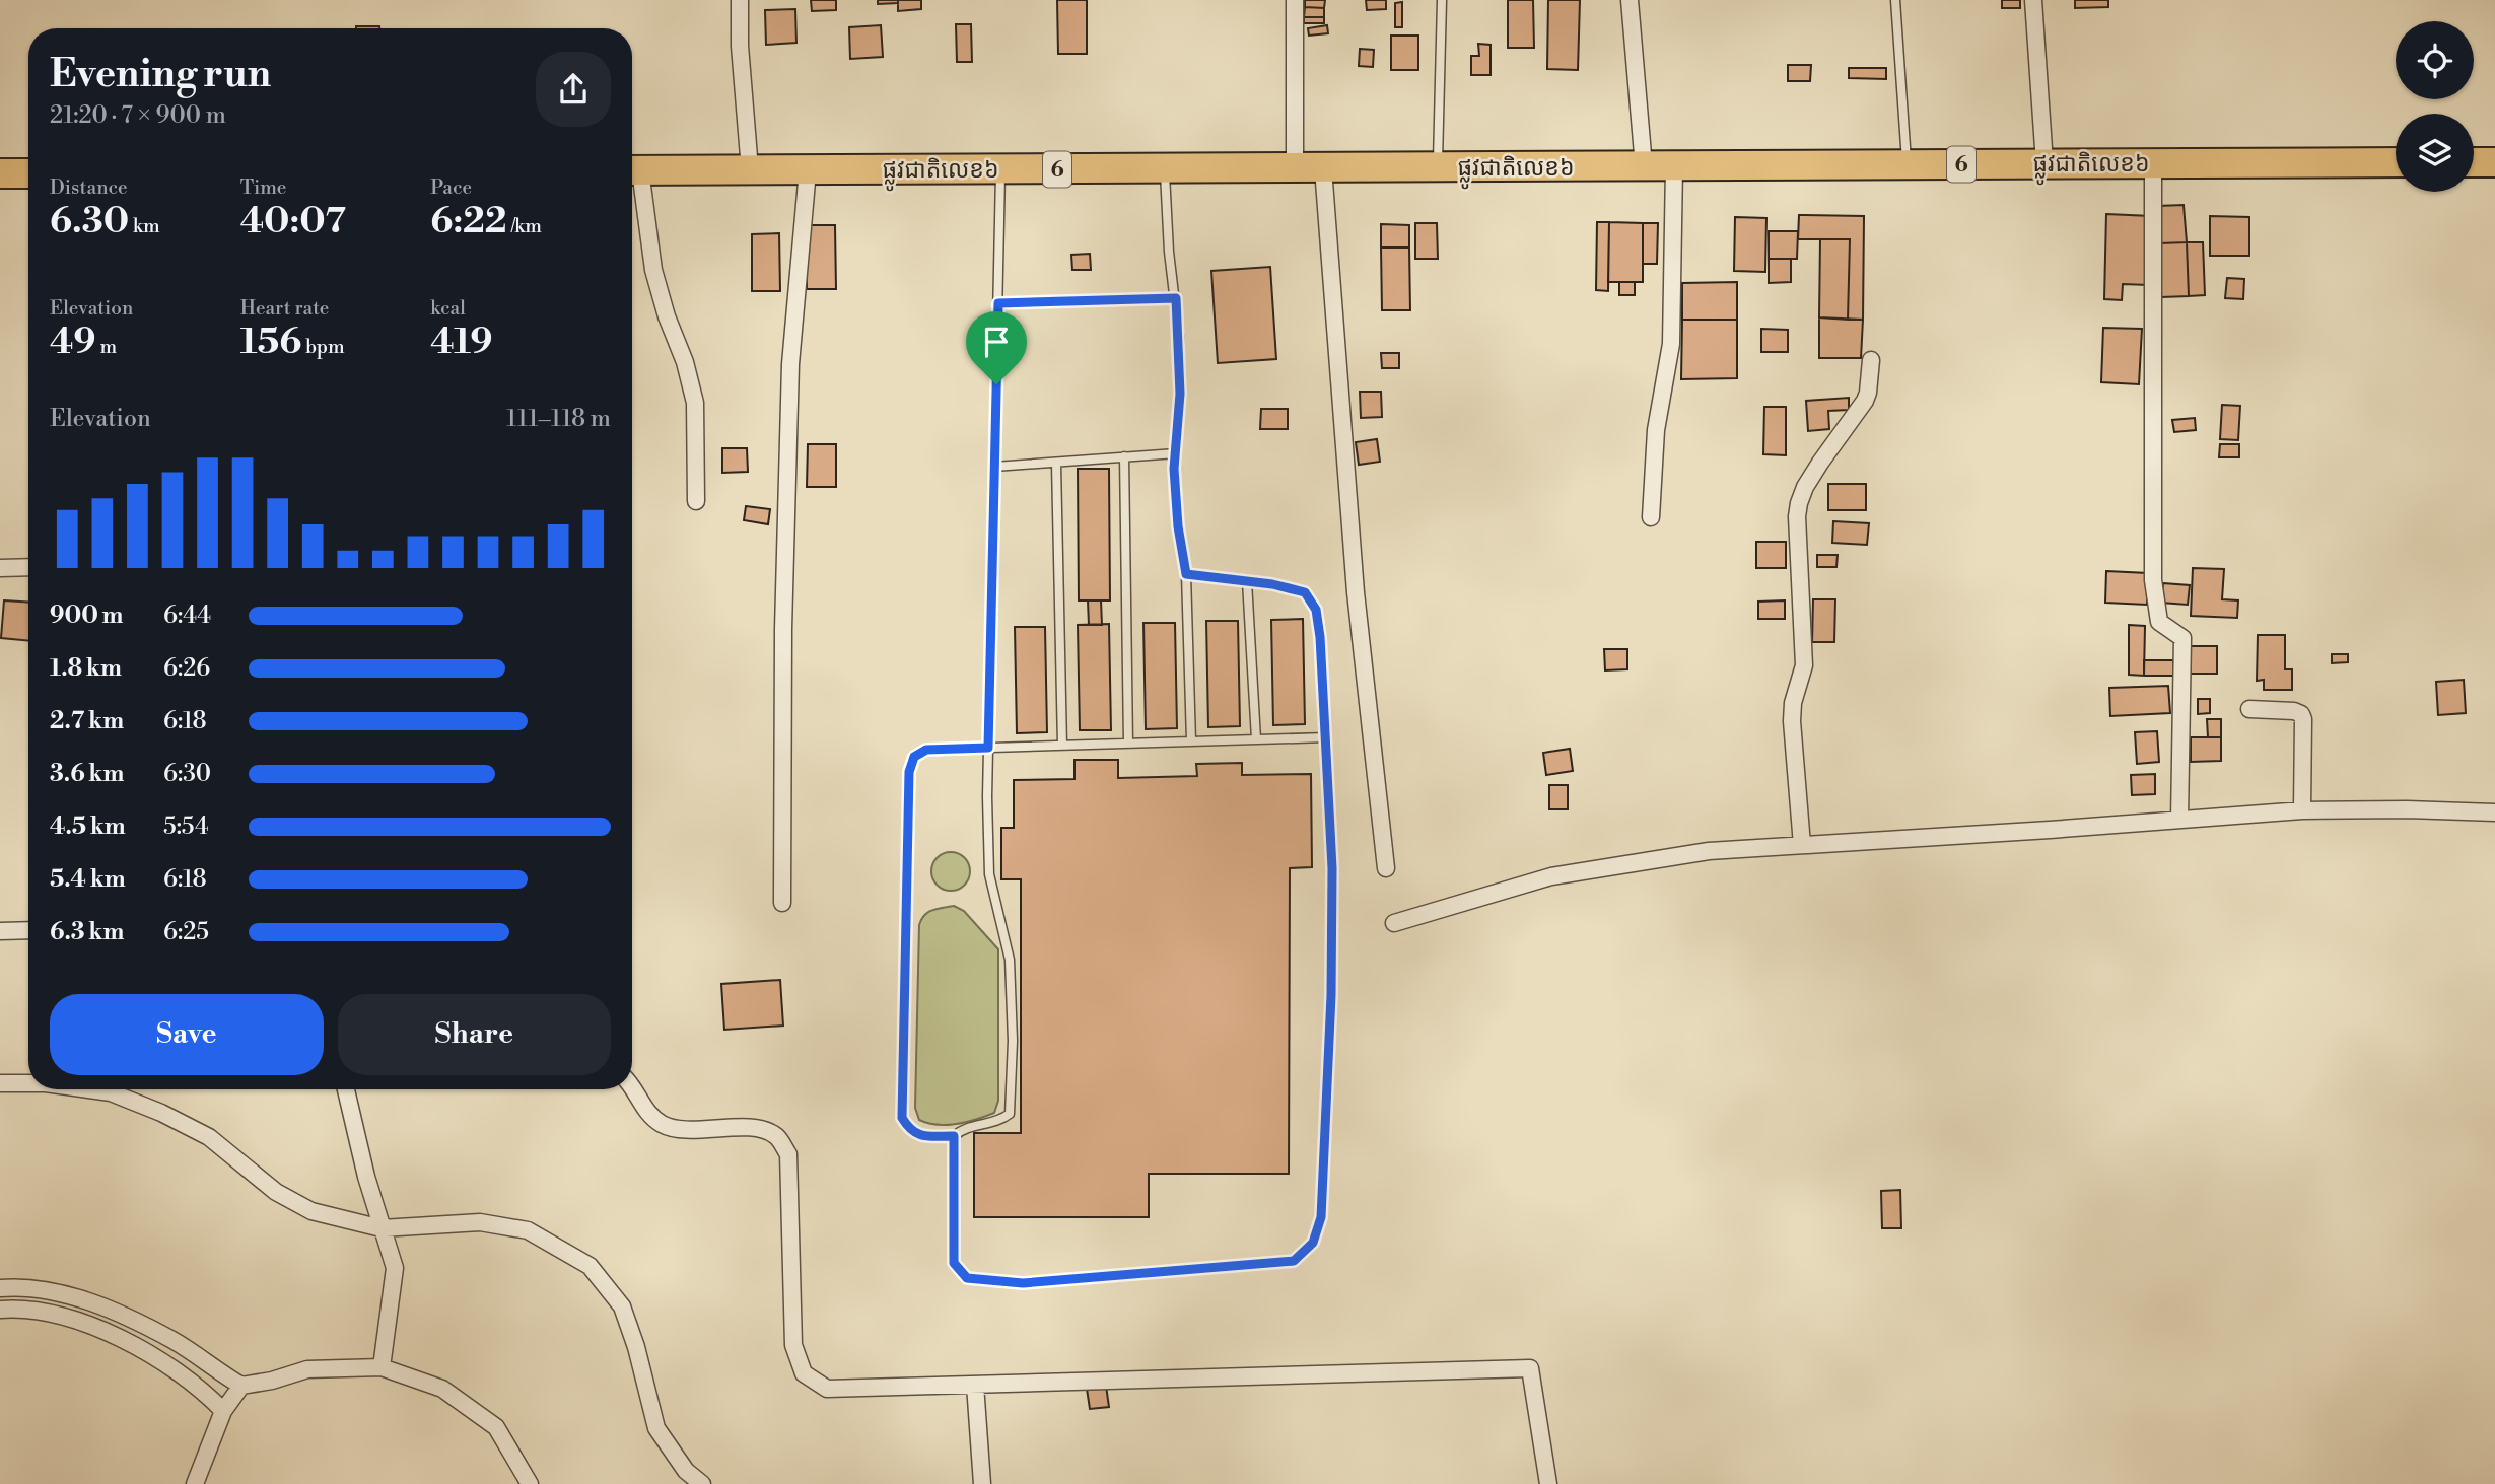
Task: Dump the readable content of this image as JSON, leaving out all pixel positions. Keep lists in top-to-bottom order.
{
  "streets": {
    "highway": ["ផ្លូវជាតិលេខ៦", "6"]
  },
  "page": {
    "heading": ["Evening run", "21:20 · 7 × 900 m"],
    "stats": [
      ["Distance", "6.30 km"],
      ["Time", "40:07"],
      ["Pace", "6:22 /km"],
      ["Elevation", "49 m"],
      ["Heart rate", "156 bpm"],
      ["kcal", "419"]
    ],
    "chart": ["Elevation", "111–118 m"],
    "list": [
      {
        "name": "900 m",
        "note": "6:44"
      },
      {
        "name": "1.8 km",
        "note": "6:26"
      },
      {
        "name": "2.7 km",
        "note": "6:18"
      },
      {
        "name": "3.6 km",
        "note": "6:30"
      },
      {
        "name": "4.5 km",
        "note": "5:54"
      },
      {
        "name": "5.4 km",
        "note": "6:18"
      },
      {
        "name": "6.3 km",
        "note": "6:25"
      }
    ],
    "buttons": ["Save", "Share"]
  }
}
